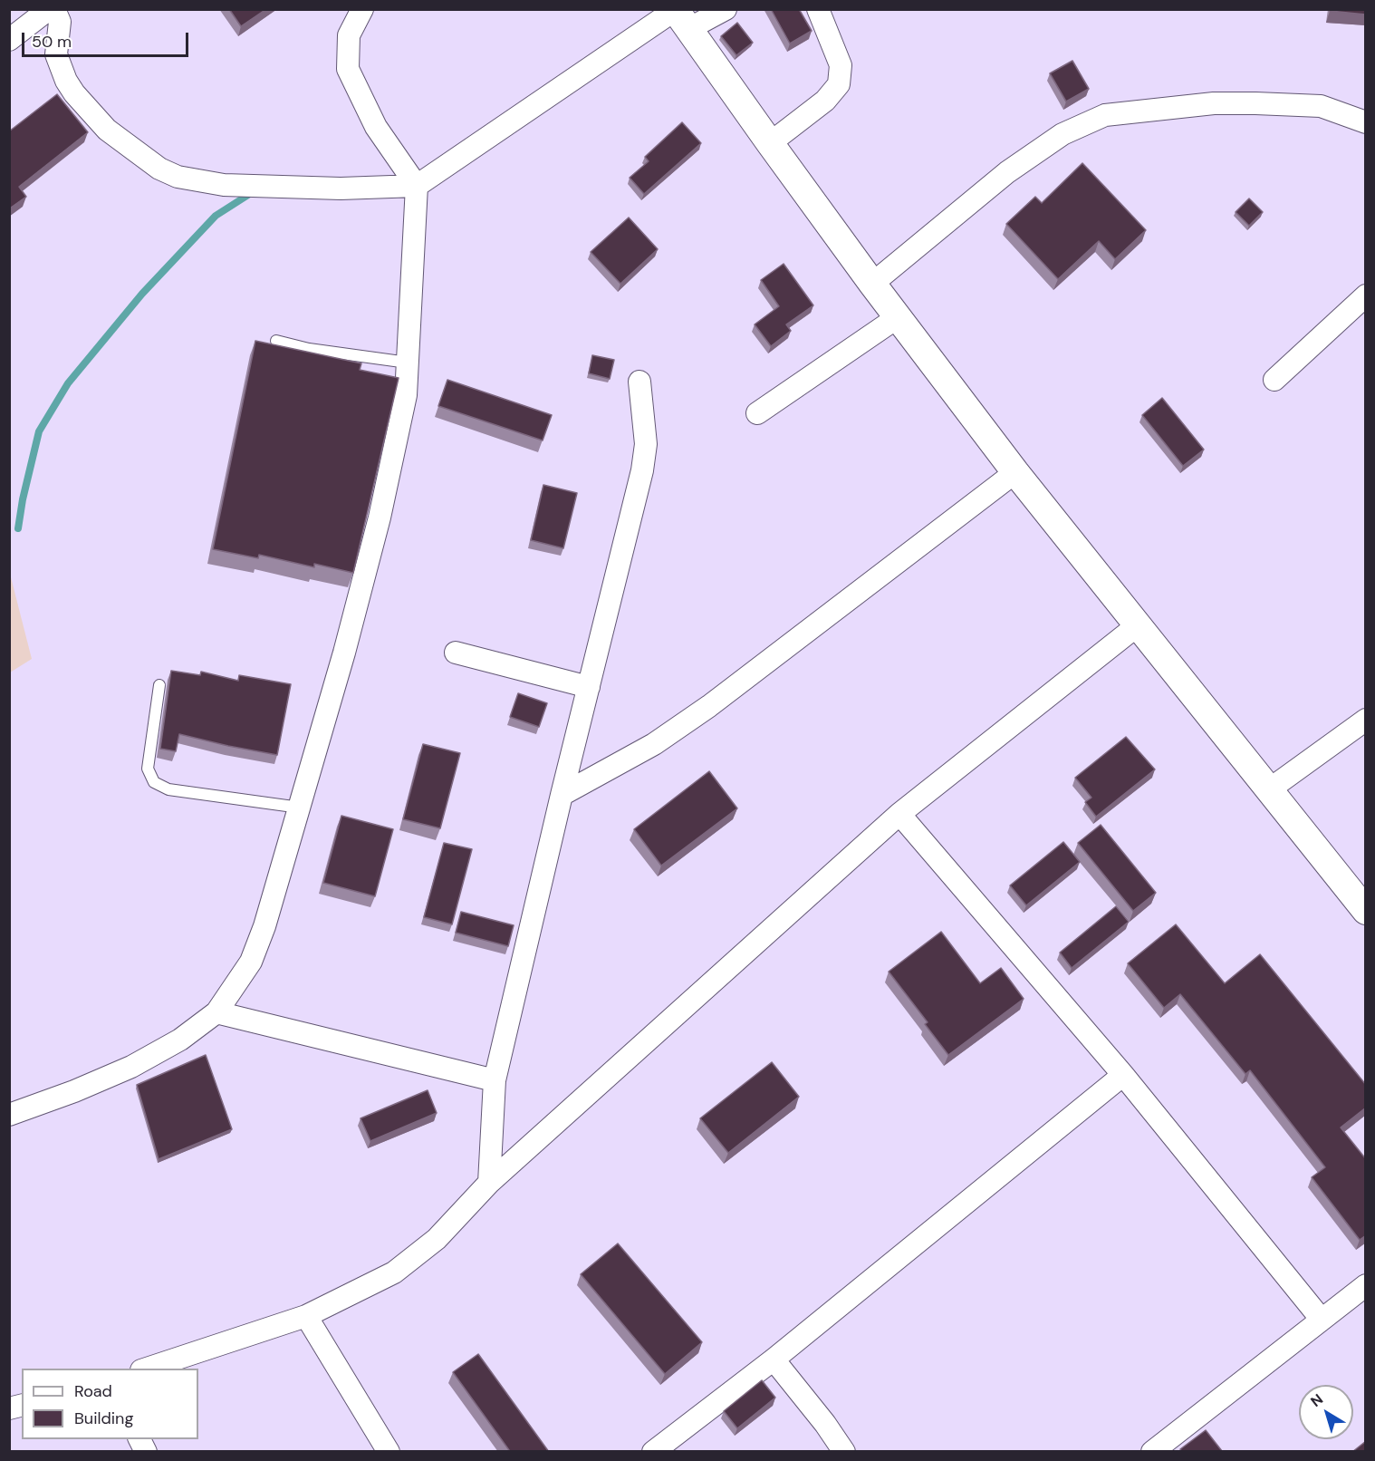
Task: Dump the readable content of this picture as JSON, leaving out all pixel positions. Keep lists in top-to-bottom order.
{
  "legend": ["Road", "Building"],
  "scale_bar": "50 m",
  "north": "top left"
}
